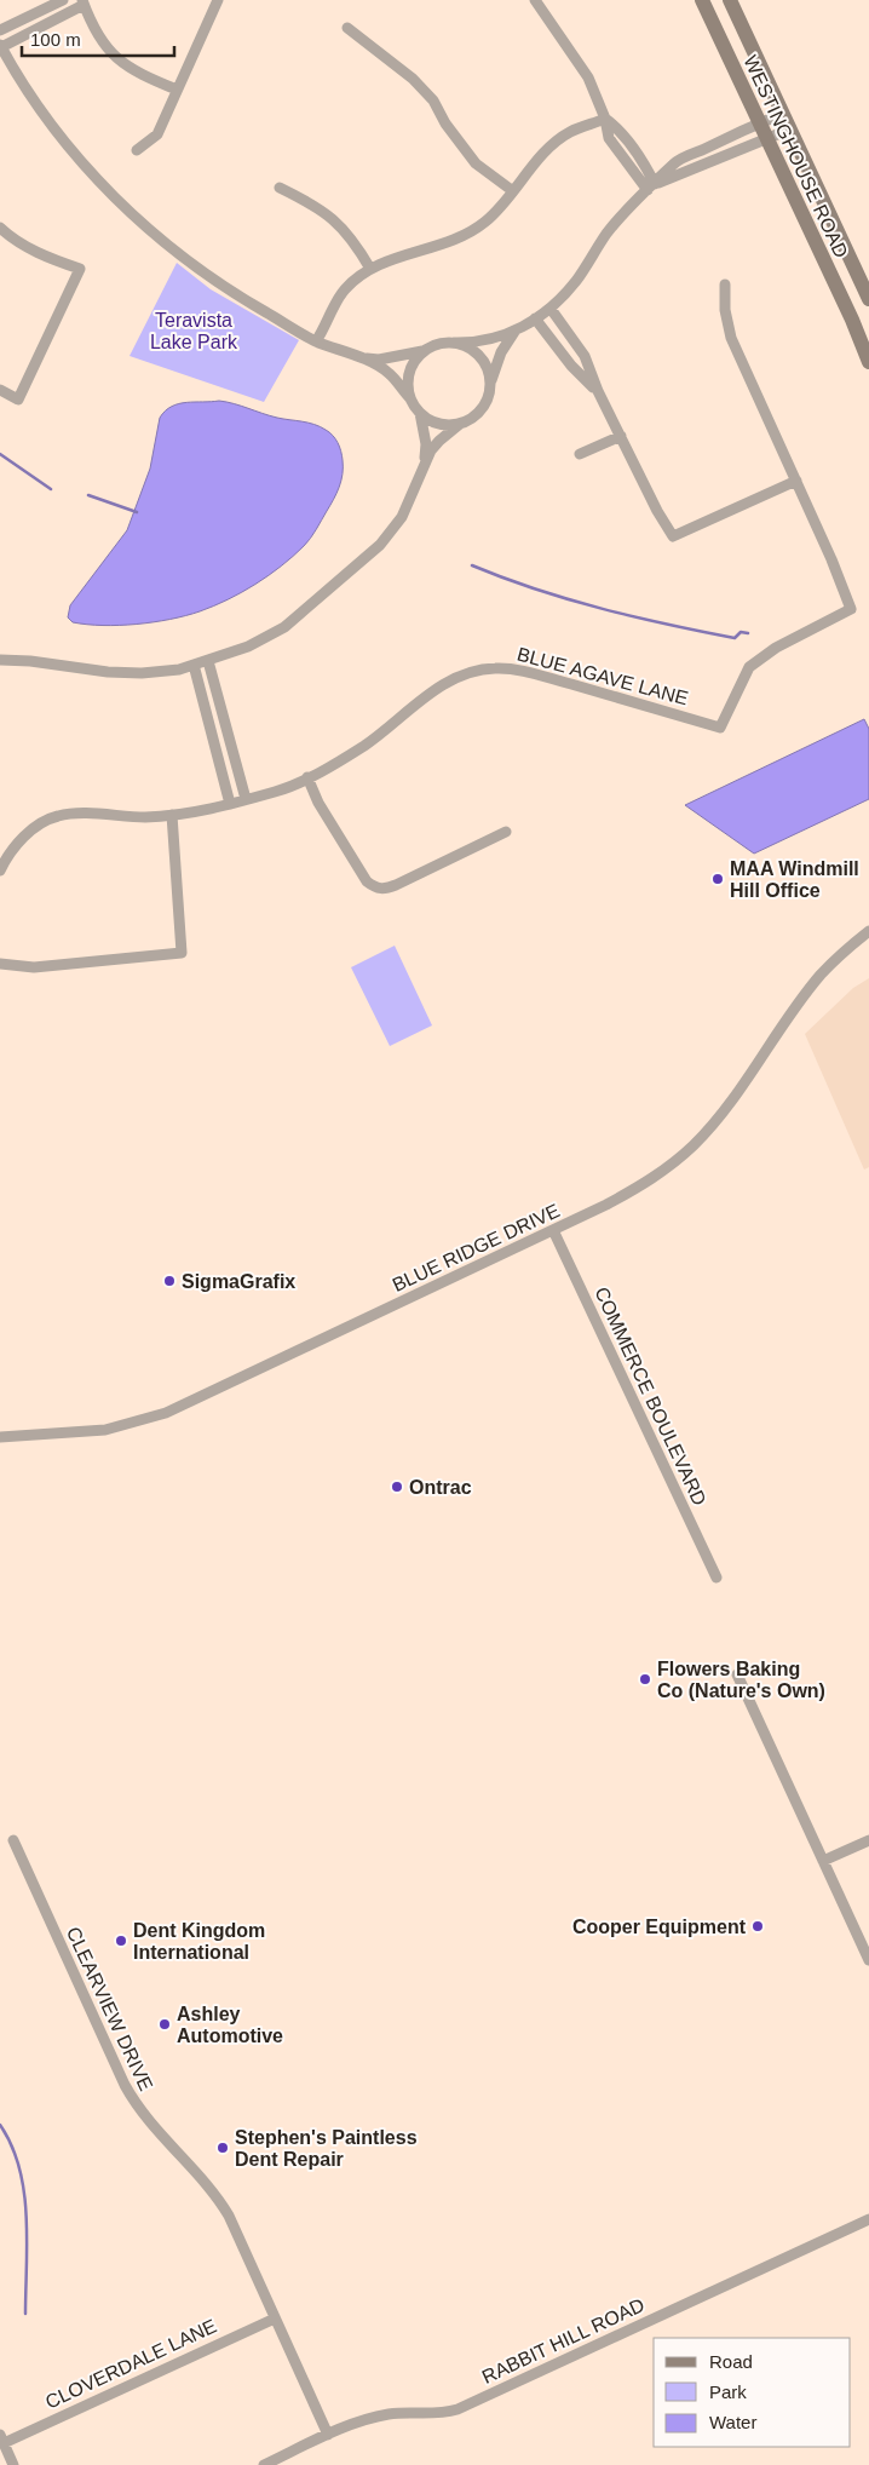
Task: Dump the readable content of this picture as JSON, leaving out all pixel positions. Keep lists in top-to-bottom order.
{
  "streets": {
    "main road": ["WESTINGHOUSE ROAD"],
    "street": [
      "BLUE AGAVE LANE",
      "BLUE RIDGE DRIVE",
      "COMMERCE BOULEVARD",
      "CLEARVIEW DRIVE",
      "RABBIT HILL ROAD",
      "CLOVERDALE LANE"
    ]
  },
  "crossings": [
    ["BLUE RIDGE DRIVE", "COMMERCE BOULEVARD"],
    ["CLEARVIEW DRIVE", "RABBIT HILL ROAD"],
    ["CLEARVIEW DRIVE", "CLOVERDALE LANE"]
  ],
  "parks": ["Teravista Lake Park"],
  "places": [
    "MAA Windmill Hill Office",
    "SigmaGrafix",
    "Ontrac",
    "Flowers Baking Co (Nature's Own)",
    "Cooper Equipment",
    "Dent Kingdom International",
    "Ashley Automotive",
    "Stephen's Paintless Dent Repair"
  ],
  "legend": ["Road", "Park", "Water"],
  "scale_bar": "100 m"
}
